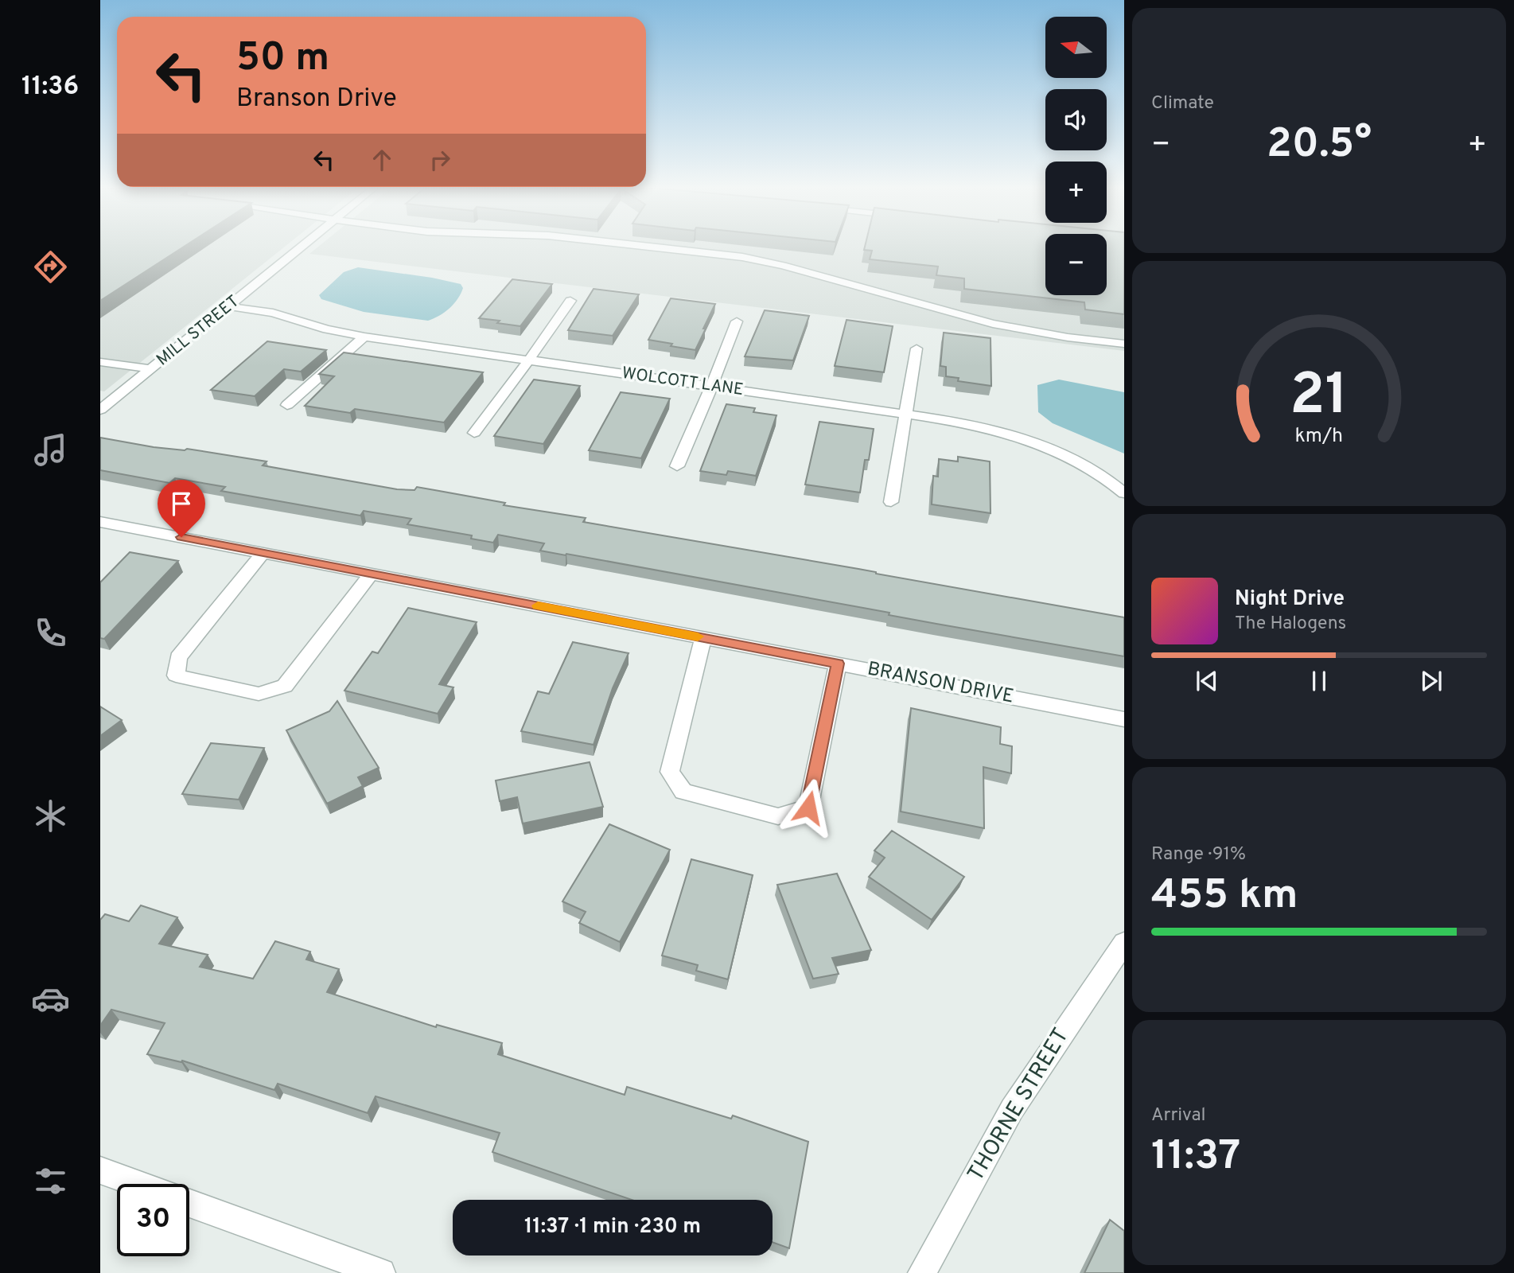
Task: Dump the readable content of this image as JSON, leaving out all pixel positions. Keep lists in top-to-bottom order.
{
  "streets": {
    "street": [
      "MILL STREET",
      "WOLCOTT LANE",
      "BRANSON DRIVE",
      "THORNE STREET"
    ]
  },
  "crossings": [
    ["MILL STREET", "WOLCOTT LANE"]
  ],
  "north": "left",
  "page": {
    "tabs": "11:36",
    "tile": [
      "Climate",
      ["Range · 91%", "455 km"],
      ["Arrival", "11:37"]
    ],
    "map_buttons": ["+", "−"],
    "turn": ["50 m", "Branson Drive"],
    "heat": ["−", "20.5°", "+"],
    "song": ["Night Drive", "The Halogens"],
    "limit": "30",
    "trip": "11:37 · 1 min · 230 m",
    "gauge": ["21", "km/h"]
  }
}
